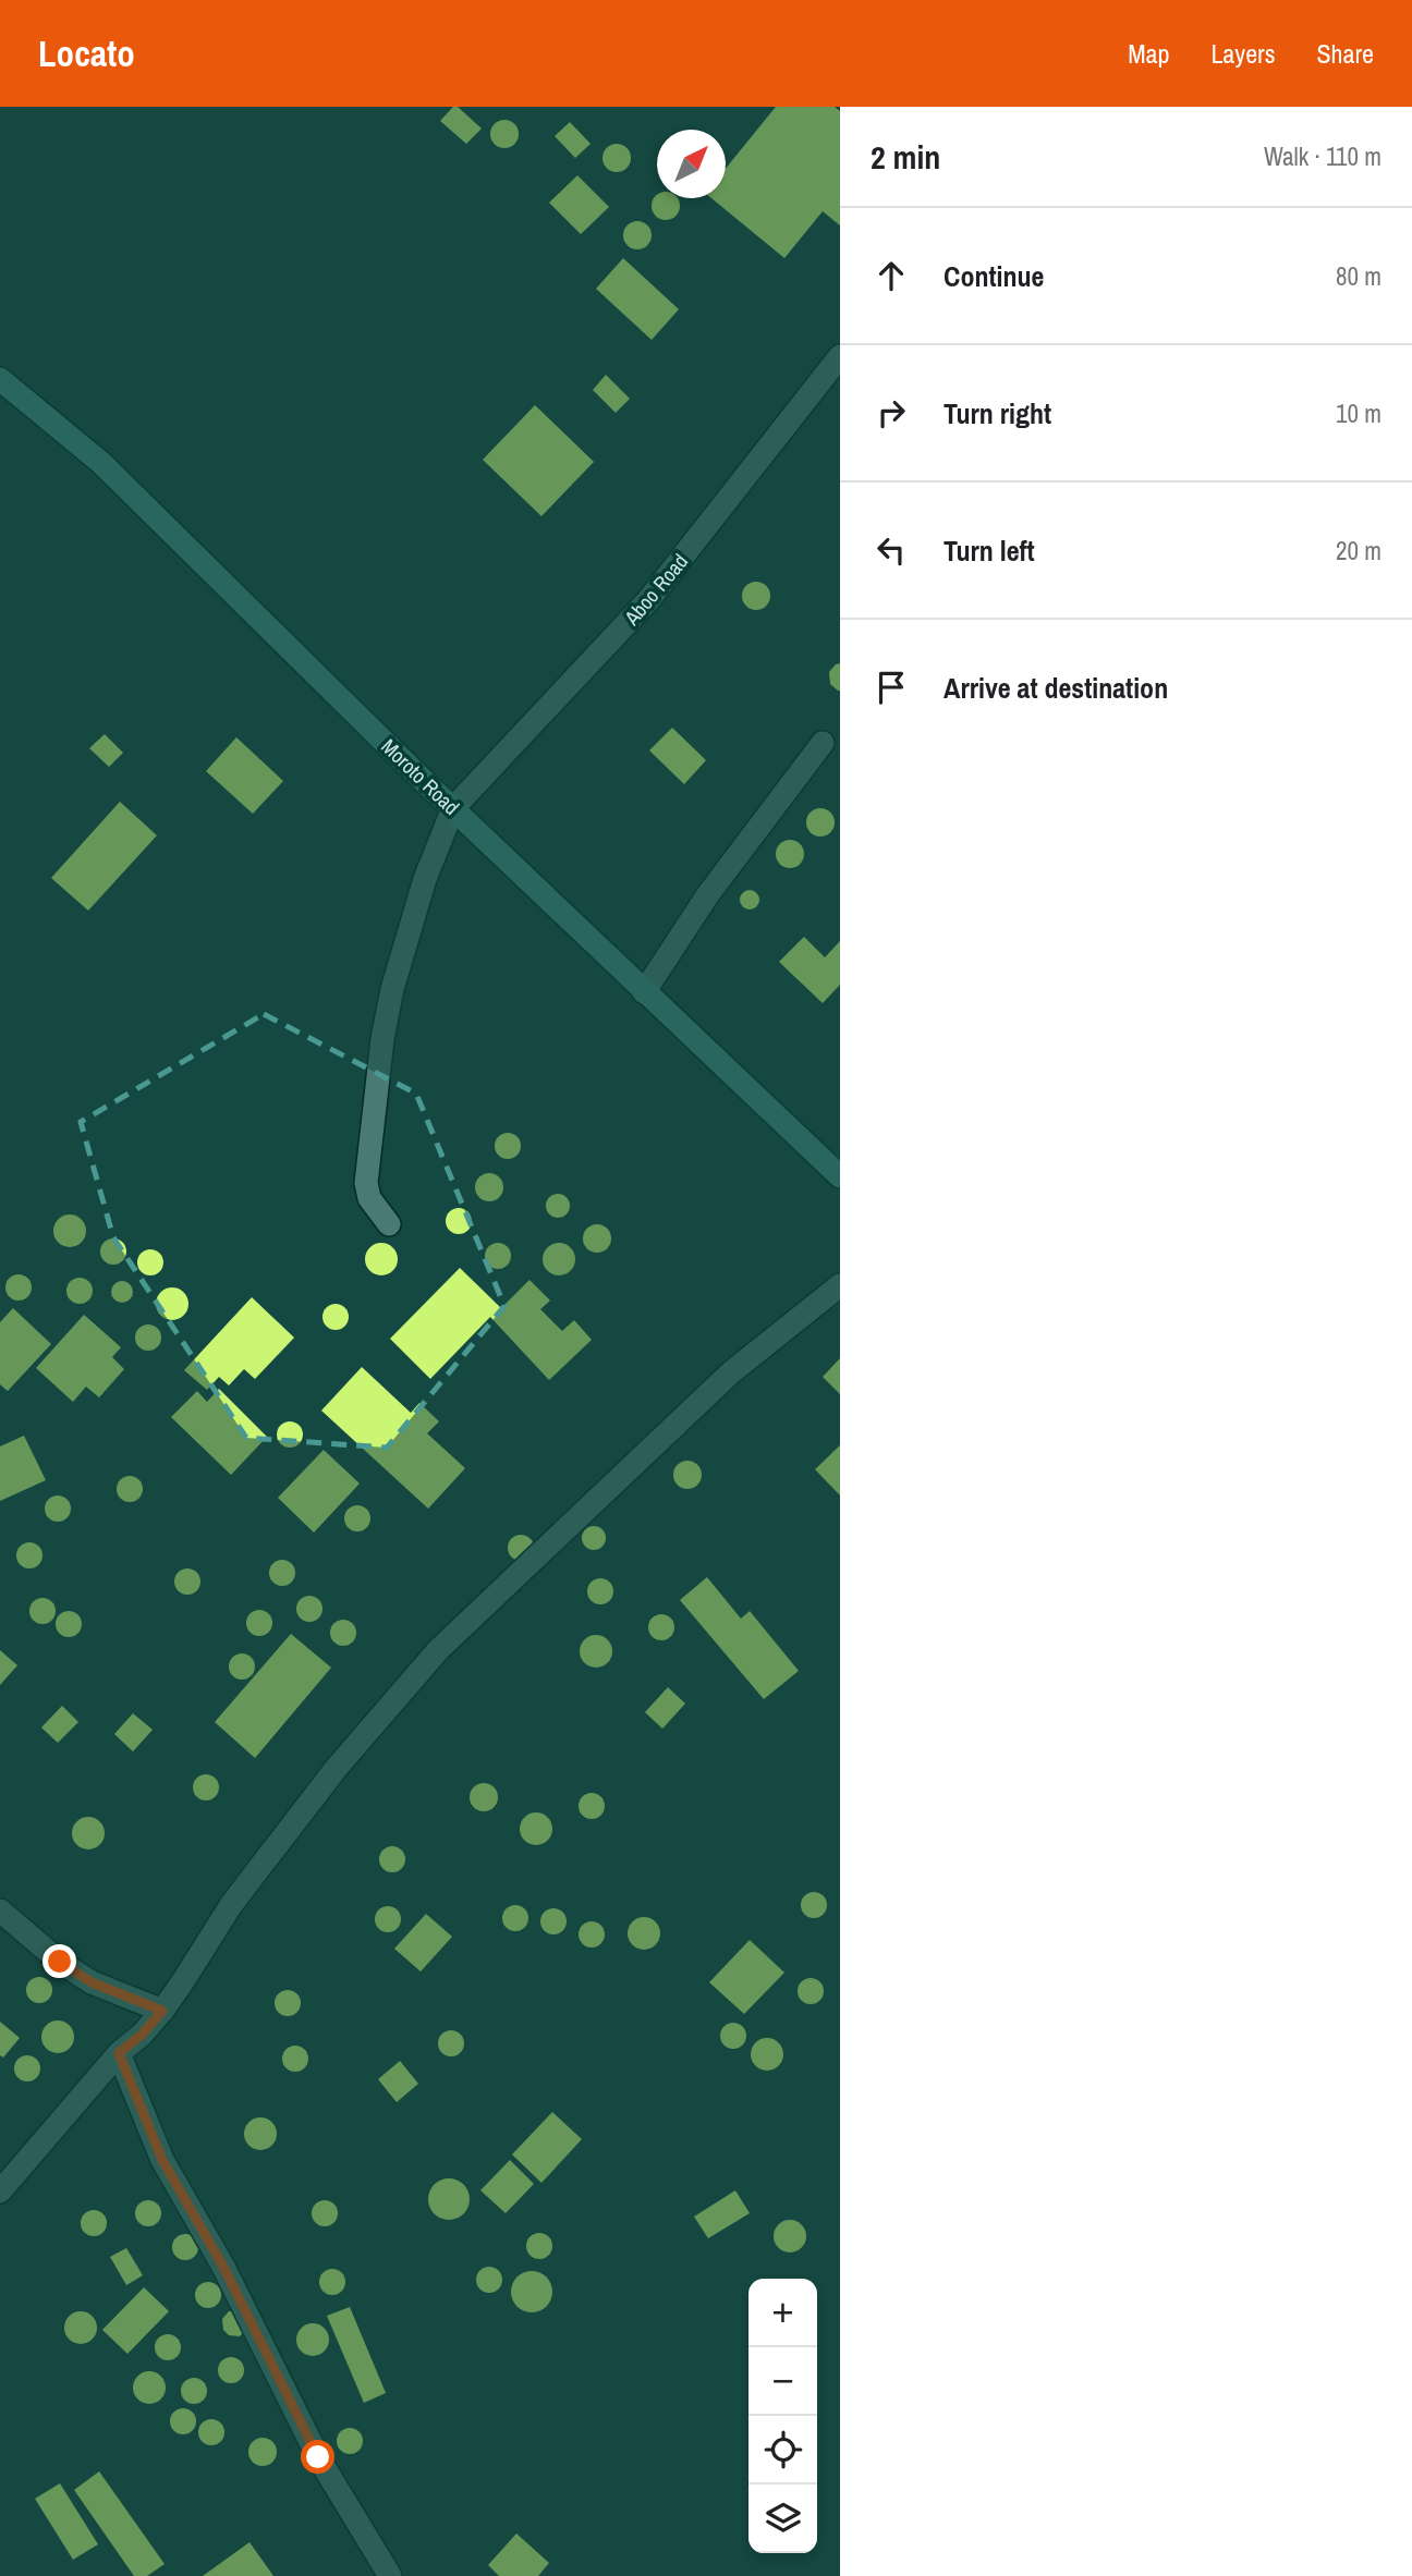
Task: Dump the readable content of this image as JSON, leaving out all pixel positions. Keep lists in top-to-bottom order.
{
  "streets": {
    "main road": ["Moroto Road"],
    "street": ["Aboo Road"]
  },
  "crossings": [
    ["Aboo Road", "Moroto Road"]
  ],
  "north": "top right",
  "page": {
    "header": "Locato",
    "nav": ["Map", "Layers", "Share"],
    "heading": ["2 min", "Walk · 110 m"],
    "list": [
      ["Continue", "80 m"],
      ["Turn right", "10 m"],
      ["Turn left", "20 m"],
      "Arrive at destination"
    ],
    "map_buttons": ["+", "−"]
  }
}
